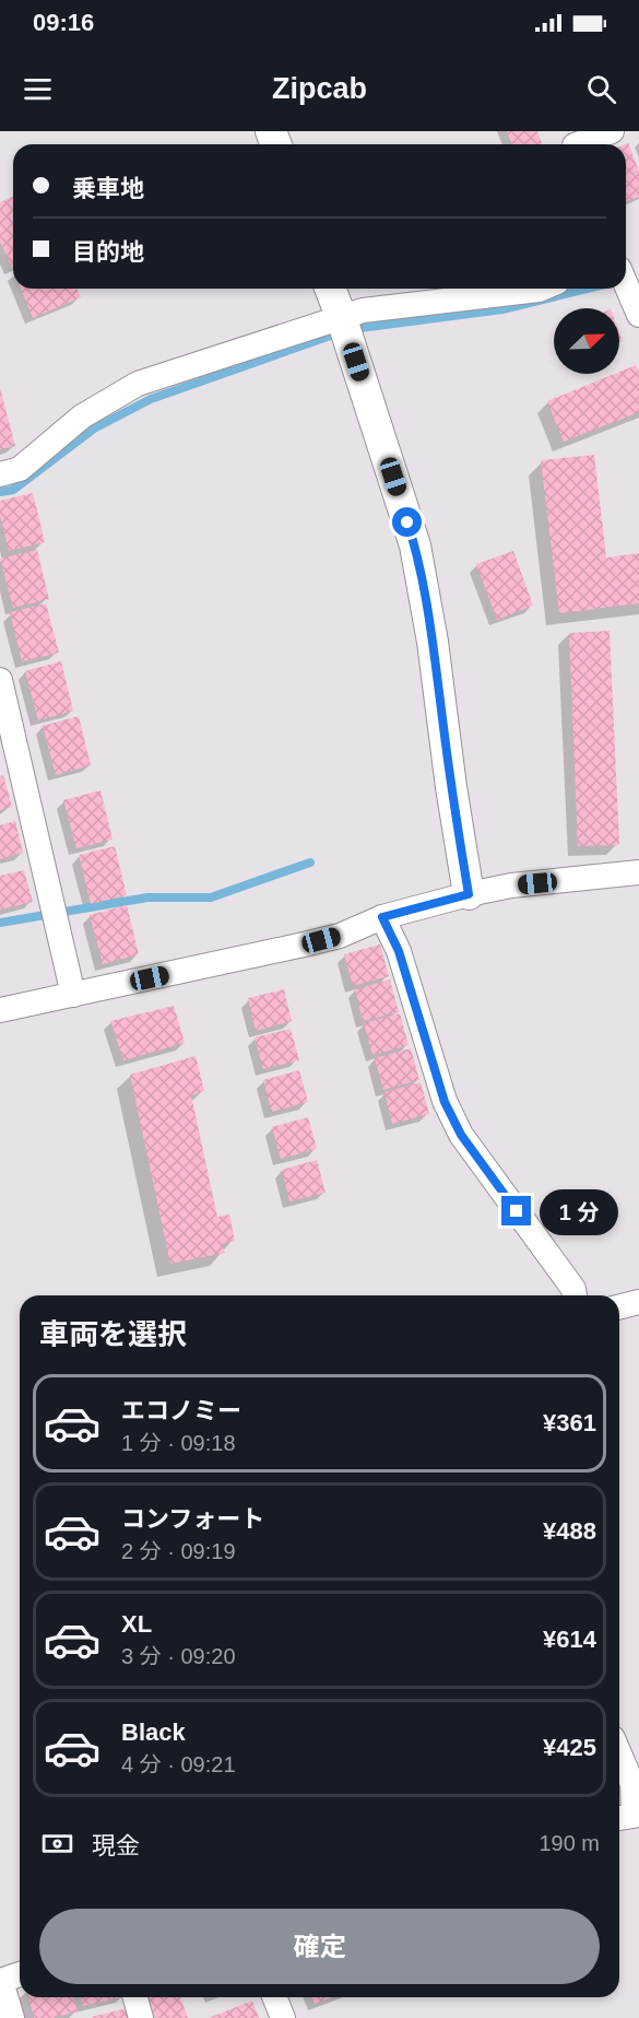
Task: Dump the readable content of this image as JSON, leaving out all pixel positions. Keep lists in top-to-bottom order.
{
  "north": "top right",
  "page": {
    "status": "09:16",
    "header": "Zipcab",
    "banner": ["乗車地", "目的地"],
    "bubble": "1 分",
    "heading": "車両を選択",
    "list": [
      {
        "name": "エコノミー",
        "note": "1 分 · 09:18",
        "value": "¥361"
      },
      {
        "name": "コンフォート",
        "note": "2 分 · 09:19",
        "value": "¥488"
      },
      {
        "name": "XL",
        "note": "3 分 · 09:20",
        "value": "¥614"
      },
      {
        "name": "Black",
        "note": "4 分 · 09:21",
        "value": "¥425"
      }
    ],
    "pay": ["現金", "190 m"],
    "buttons": "確定"
  }
}
